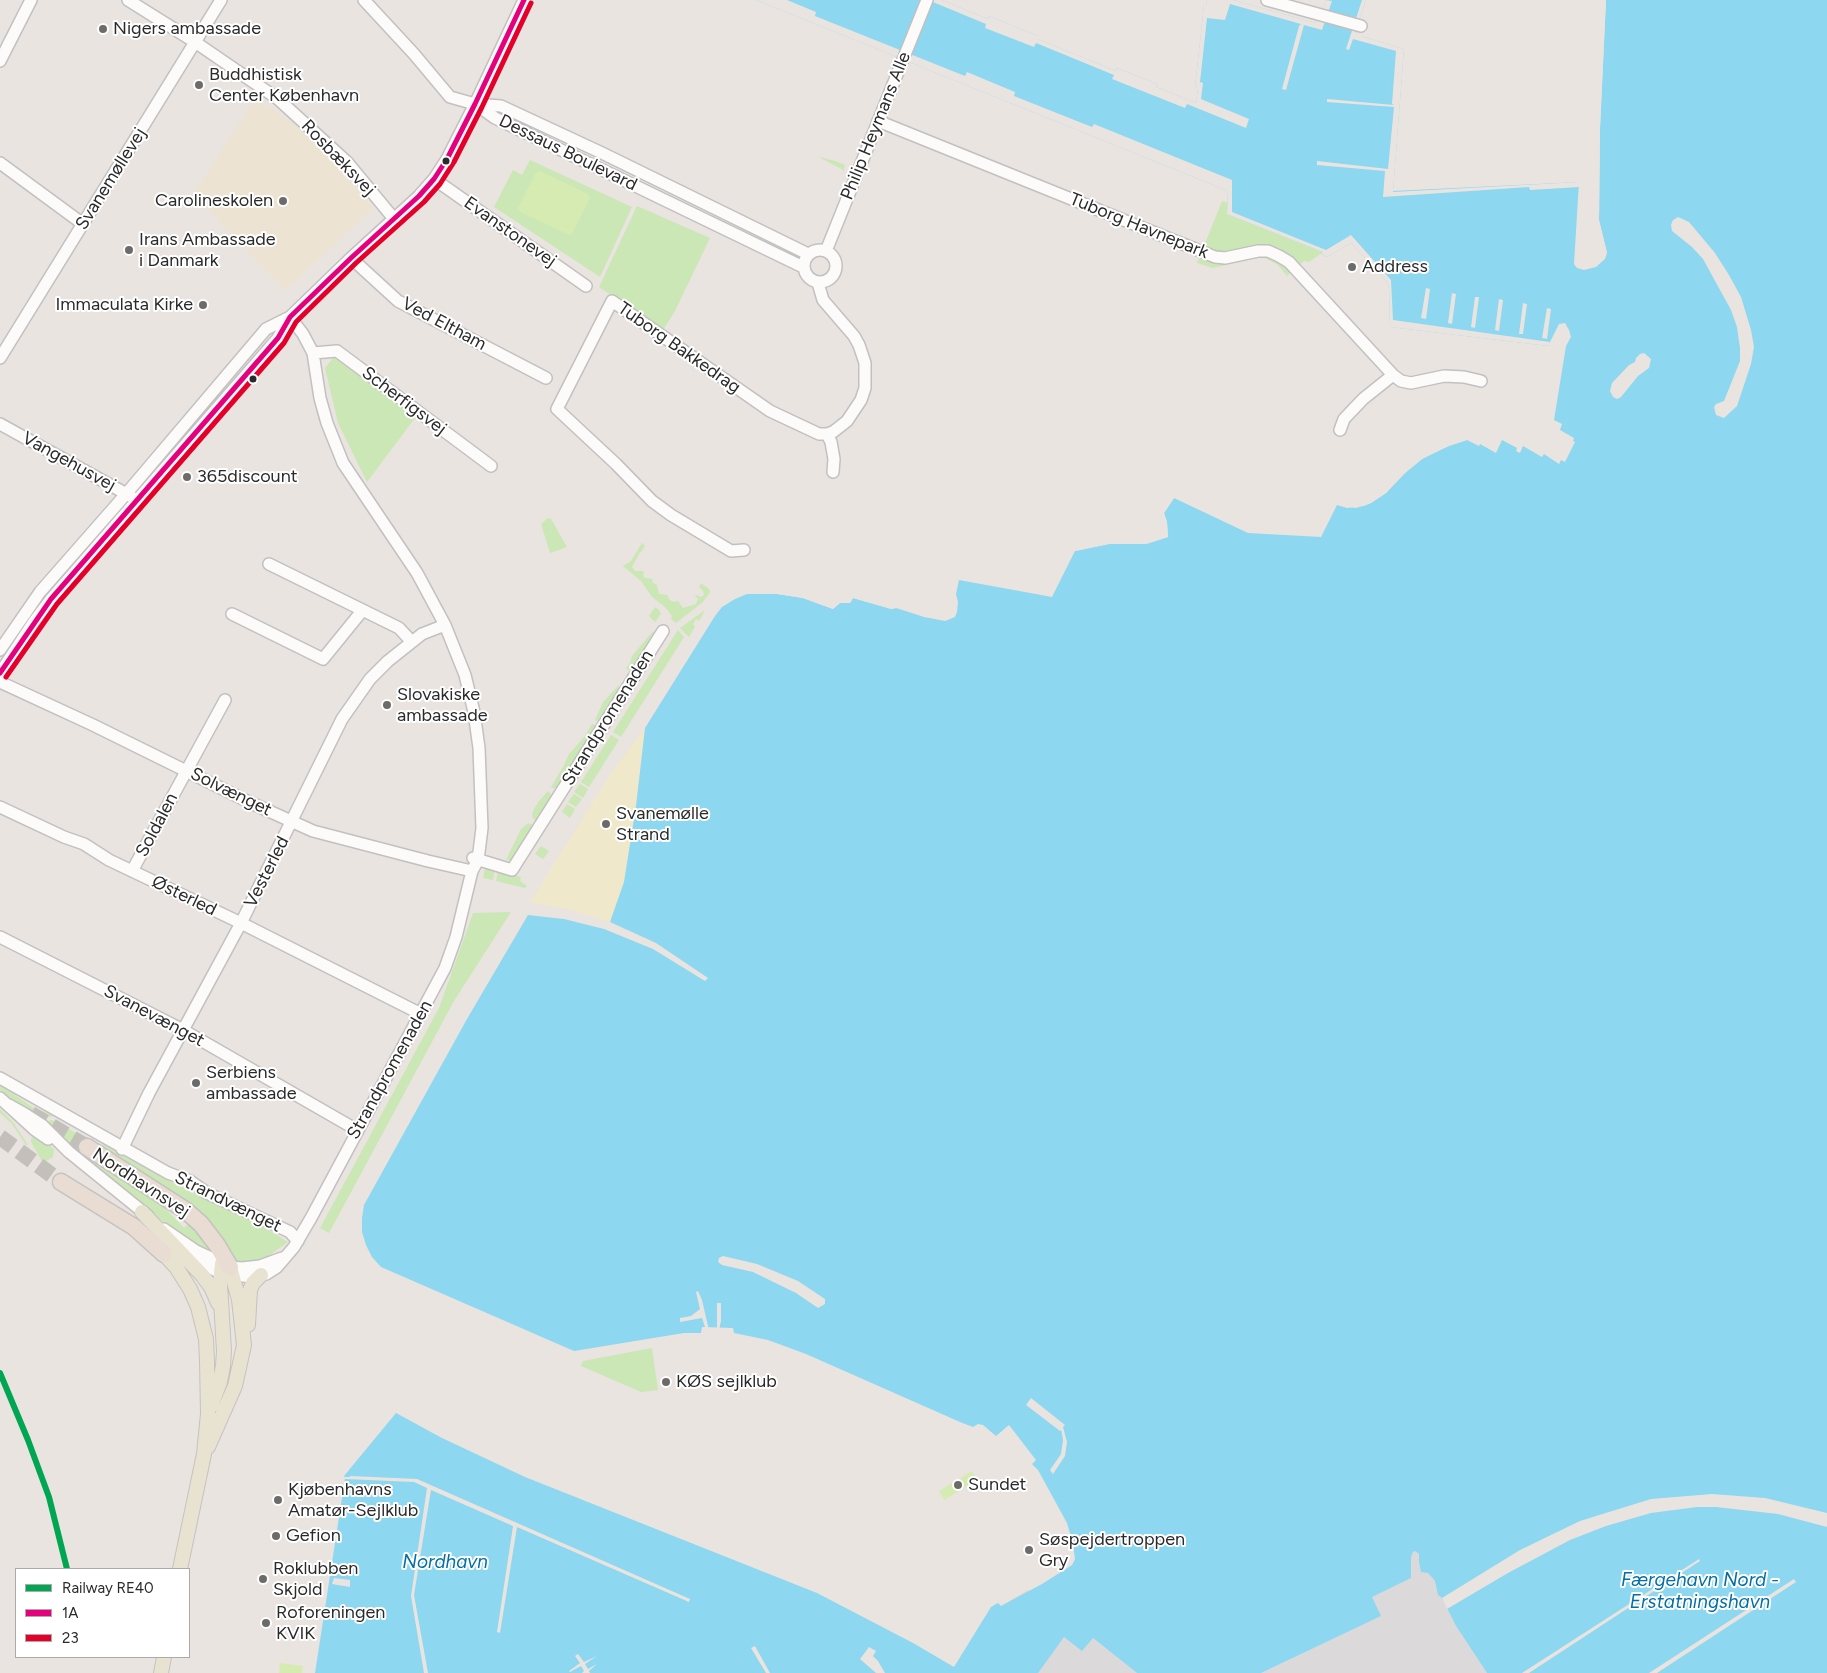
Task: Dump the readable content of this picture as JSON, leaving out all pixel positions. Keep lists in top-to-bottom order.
{
  "streets": {
    "highway": ["Nordhavnsvej"],
    "street": [
      "Philip Heymans Alle",
      "Dessaus Boulevard",
      "Rosbæksvej",
      "Svanemøllevej",
      "Tuborg Havnepark",
      "Evanstonevej",
      "Ved Eltham",
      "Tuborg Bakkedrag",
      "Scherfigsvej",
      "Vangehusvej",
      "Strandpromenaden",
      "Solvænget",
      "Soldalen",
      "Vesterled",
      "Østerled",
      "Svanevænget",
      "Strandvænget"
    ]
  },
  "crossings": [
    ["Philip Heymans Alle", "Dessaus Boulevard"],
    ["Philip Heymans Alle", "Tuborg Havnepark"],
    ["Rosbæksvej", "Svanemøllevej"],
    ["Scherfigsvej", "Strandpromenaden"],
    ["Strandpromenaden", "Solvænget"],
    ["Strandpromenaden", "Vesterled"],
    ["Strandpromenaden", "Østerled"],
    ["Strandpromenaden", "Svanevænget"],
    ["Strandpromenaden", "Nordhavnsvej"],
    ["Strandpromenaden", "Strandvænget"],
    ["Solvænget", "Soldalen"],
    ["Solvænget", "Vesterled"],
    ["Soldalen", "Østerled"],
    ["Vesterled", "Østerled"],
    ["Vesterled", "Svanevænget"],
    ["Vesterled", "Strandvænget"]
  ],
  "water": ["Nordhavn", "Færgehavn Nord - Erstatningshavn"],
  "places": [
    "Nigers ambassade",
    "Buddhistisk Center København",
    "Carolineskolen",
    "Irans Ambassade i Danmark",
    "Address",
    "Immaculata Kirke",
    "365discount",
    "Slovakiske ambassade",
    "Svanemølle Strand",
    "Serbiens ambassade",
    "KØS sejlklub",
    "Sundet",
    "Kjøbenhavns Amatør-Sejlklub",
    "Gefion",
    "Søspejdertroppen Gry",
    "Roklubben Skjold",
    "Roforeningen KVIK"
  ],
  "lines": ["transit line 1A", "transit line 23", "rail line RE40"],
  "legend": ["Railway RE40", "1A", "23"]
}
